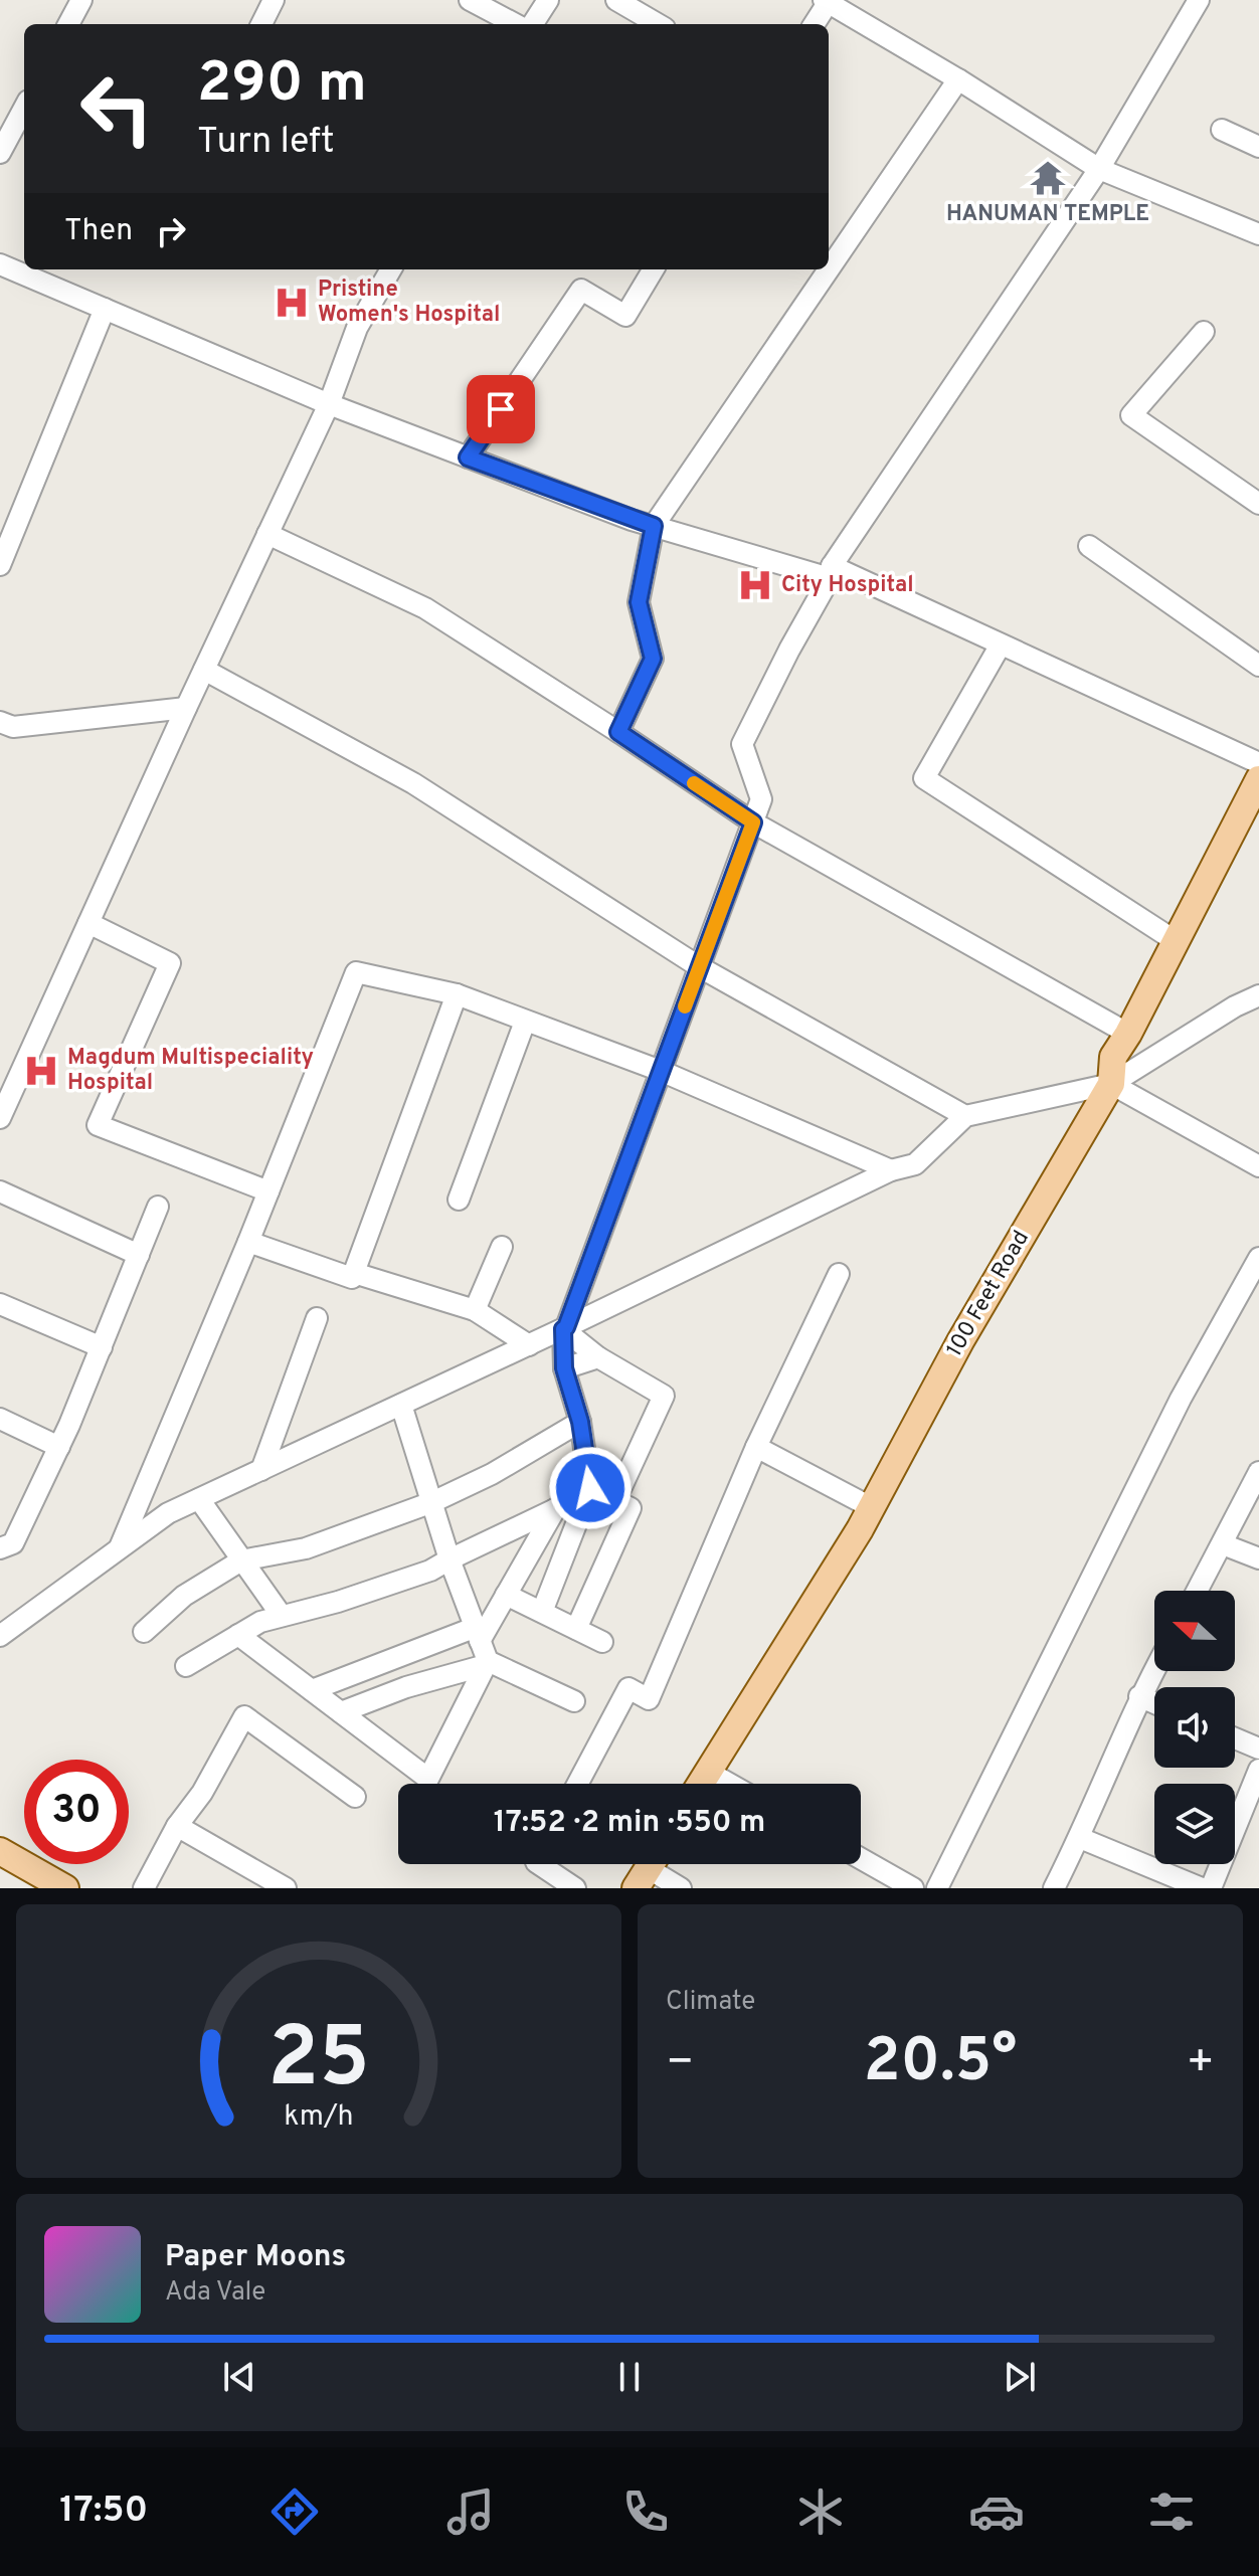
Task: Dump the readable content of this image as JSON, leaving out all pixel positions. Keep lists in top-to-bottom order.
{
  "streets": {
    "main road": ["100 Feet Road"]
  },
  "places": {
    "temple": ["HANUMAN TEMPLE"],
    "hospital": ["Pristine Women's Hospital", "City Hospital", "Magdum Multispeciality Hospital"]
  },
  "north": "left",
  "page": {
    "turn": ["290 m", "Turn left"],
    "then": "Then",
    "limit": "30",
    "trip": "17:52 · 2 min · 550 m",
    "tile": "Climate",
    "heat": ["−", "20.5°", "+"],
    "song": ["Paper Moons", "Ada Vale"],
    "tabs": "17:50",
    "gauge": ["25", "km/h"]
  }
}
